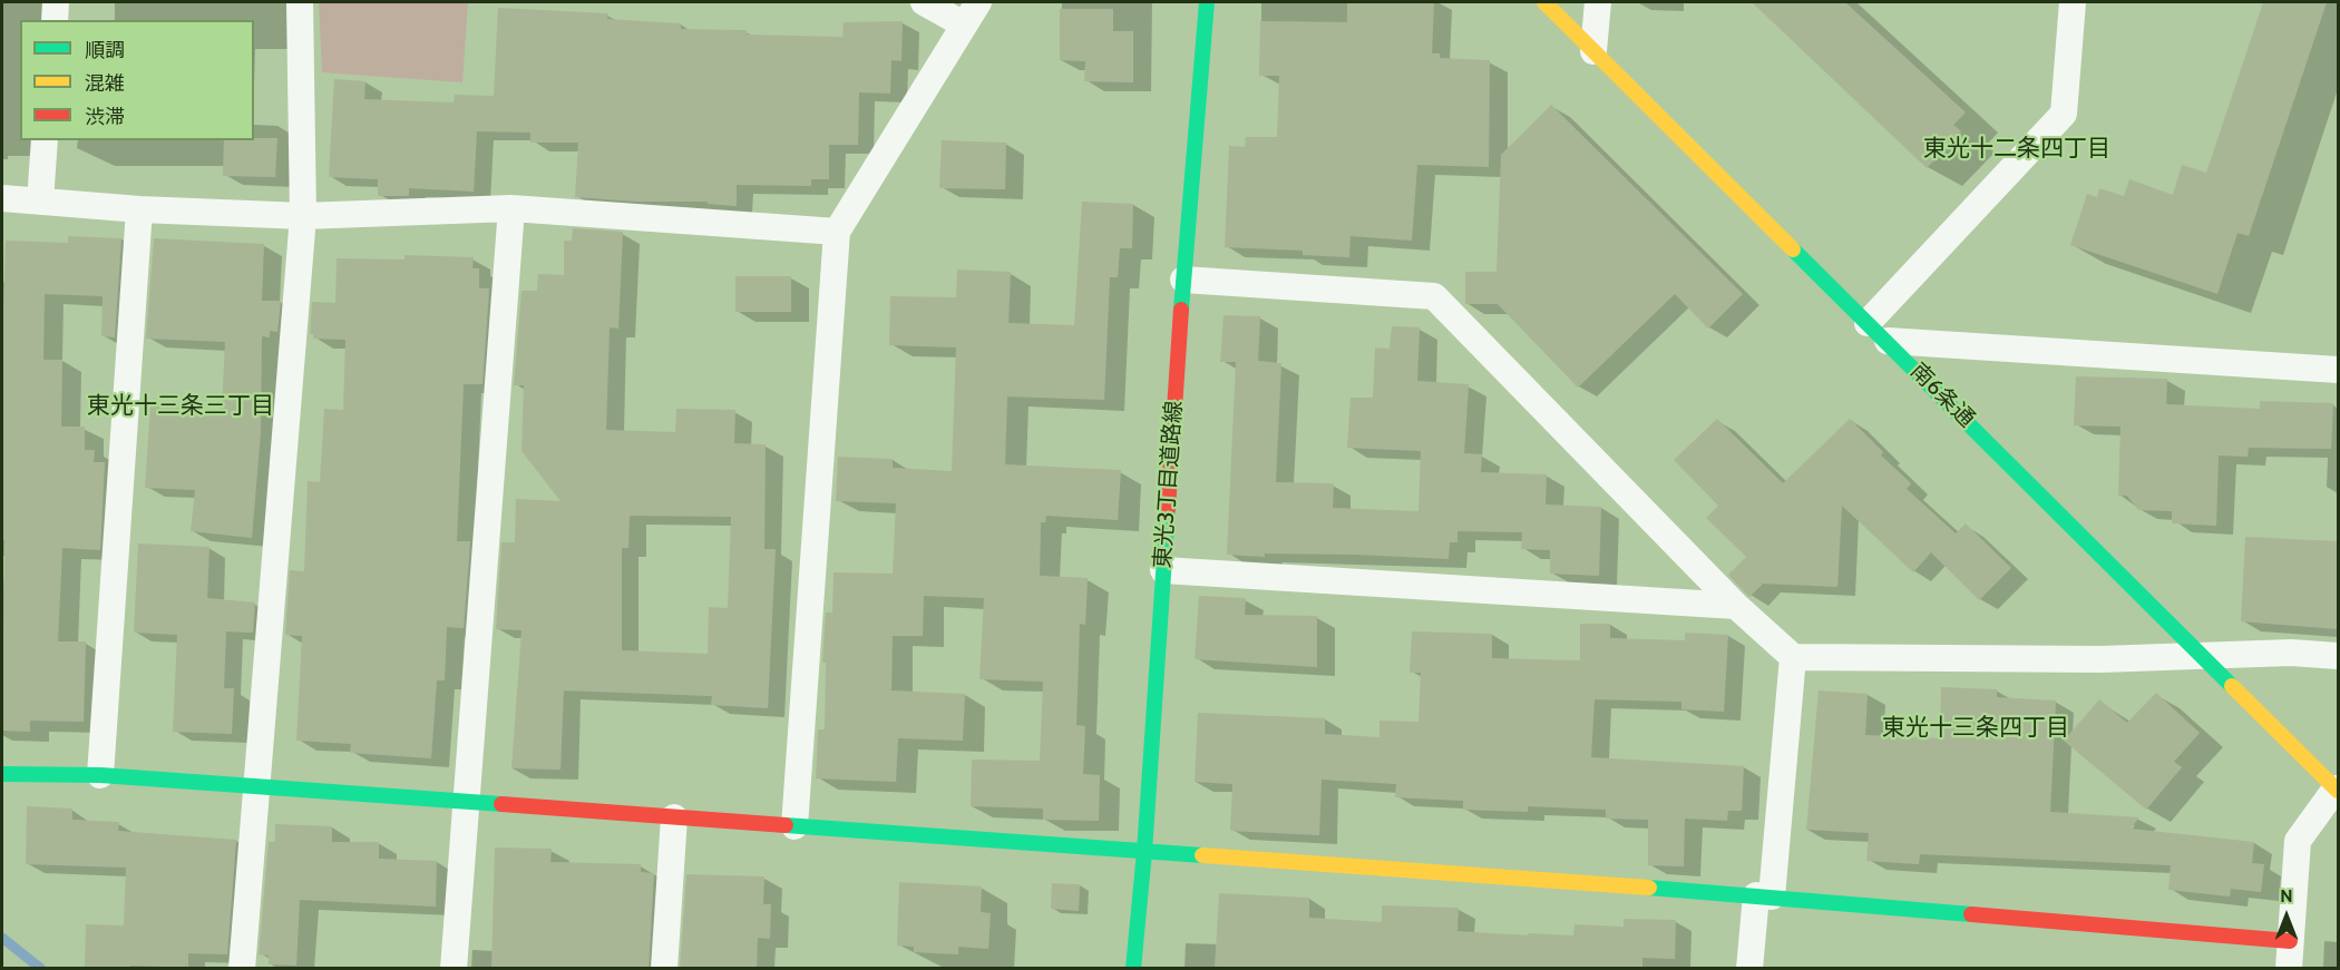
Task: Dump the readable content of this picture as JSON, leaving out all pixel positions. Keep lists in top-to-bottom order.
{
  "streets": {
    "street": ["南6条通", "東光3丁目道路線"]
  },
  "districts": ["東光十二条四丁目", "東光十三条三丁目", "東光十三条四丁目"],
  "legend": ["順調", "混雑", "渋滞"],
  "north": "top"
}
